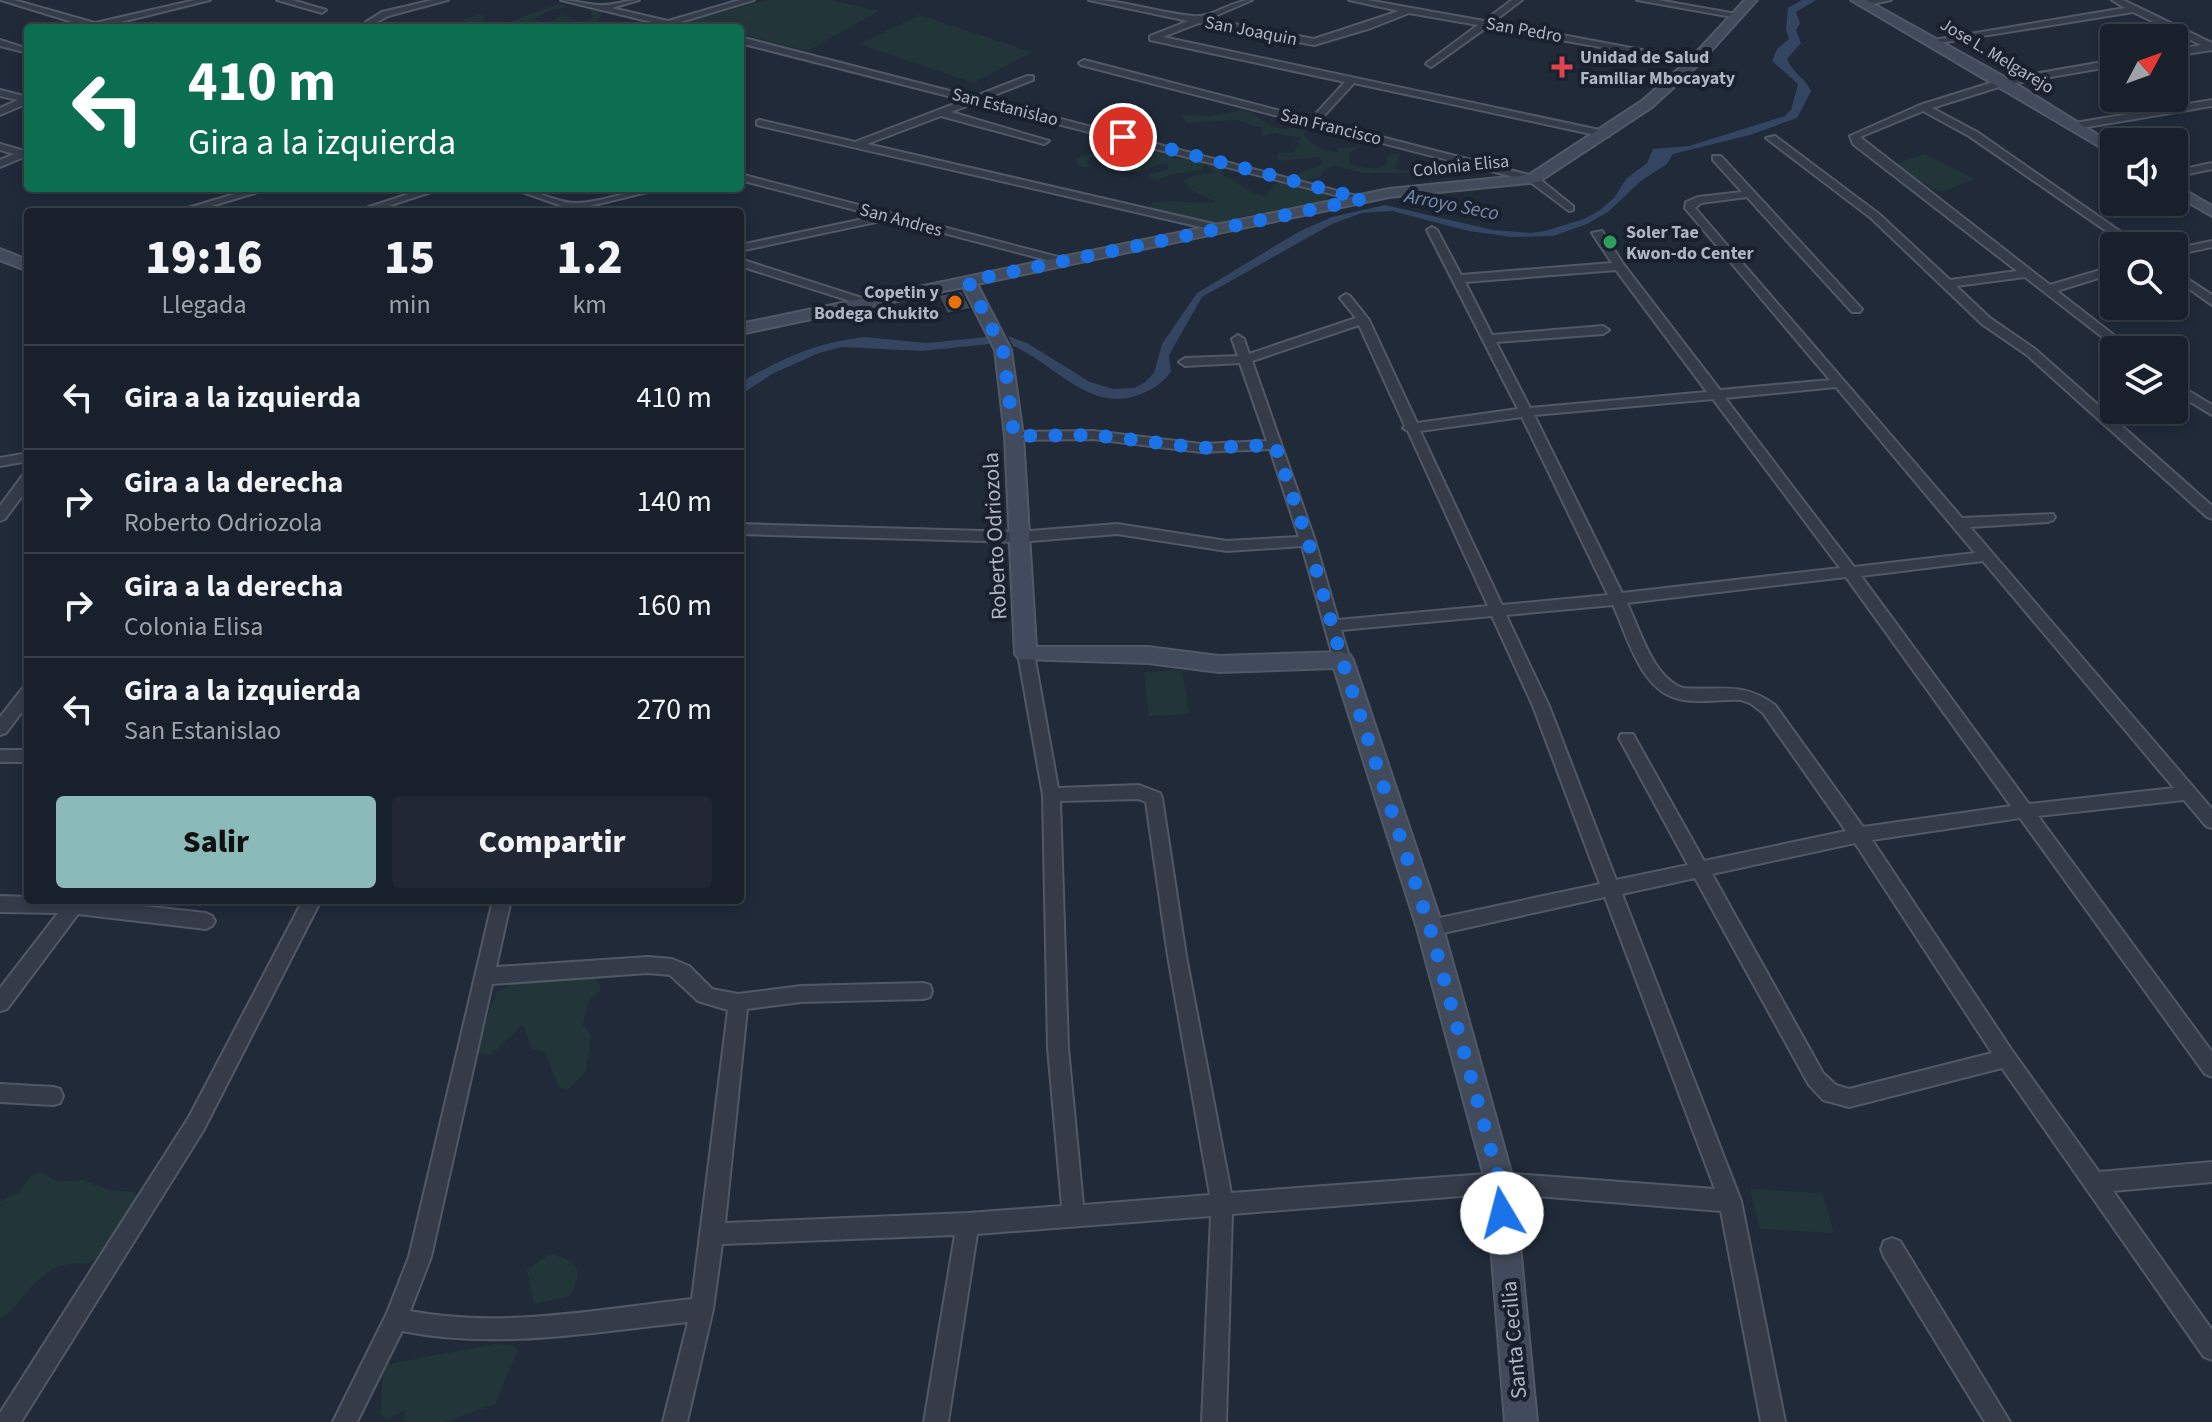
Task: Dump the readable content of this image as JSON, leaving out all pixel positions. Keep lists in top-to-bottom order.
{
  "streets": {
    "street": [
      "San Pedro",
      "San Joaquin",
      "Jose L. Melgarejo",
      "San Estanislao",
      "San Francisco",
      "Colonia Elisa",
      "San Andres",
      "Roberto Odriozola",
      "Santa Cecilia"
    ]
  },
  "crossings": [
    ["San Pedro", "San Joaquin"],
    ["San Pedro", "Colonia Elisa"],
    ["San Estanislao", "Colonia Elisa"],
    ["San Francisco", "Colonia Elisa"],
    ["Colonia Elisa", "San Andres"],
    ["Colonia Elisa", "Roberto Odriozola"]
  ],
  "water": ["Arroyo Seco"],
  "places": {
    "health": ["Unidad de Salud Familiar Mbocayaty"],
    "other": ["Soler Tae Kwon-do Center", "Copetin y Bodega Chukito"]
  },
  "north": "top right",
  "page": {
    "turn": ["410 m", "Gira a la izquierda"],
    "eta": [
      "19:16",
      "Llegada",
      "15",
      "min",
      "1.2",
      "km"
    ],
    "list": [
      {
        "name": "Gira a la izquierda",
        "value": "410 m"
      },
      {
        "name": "Gira a la derecha",
        "note": "Roberto Odriozola",
        "value": "140 m"
      },
      {
        "name": "Gira a la derecha",
        "note": "Colonia Elisa",
        "value": "160 m"
      },
      {
        "name": "Gira a la izquierda",
        "note": "San Estanislao",
        "value": "270 m"
      }
    ],
    "buttons": ["Salir", "Compartir"]
  }
}
